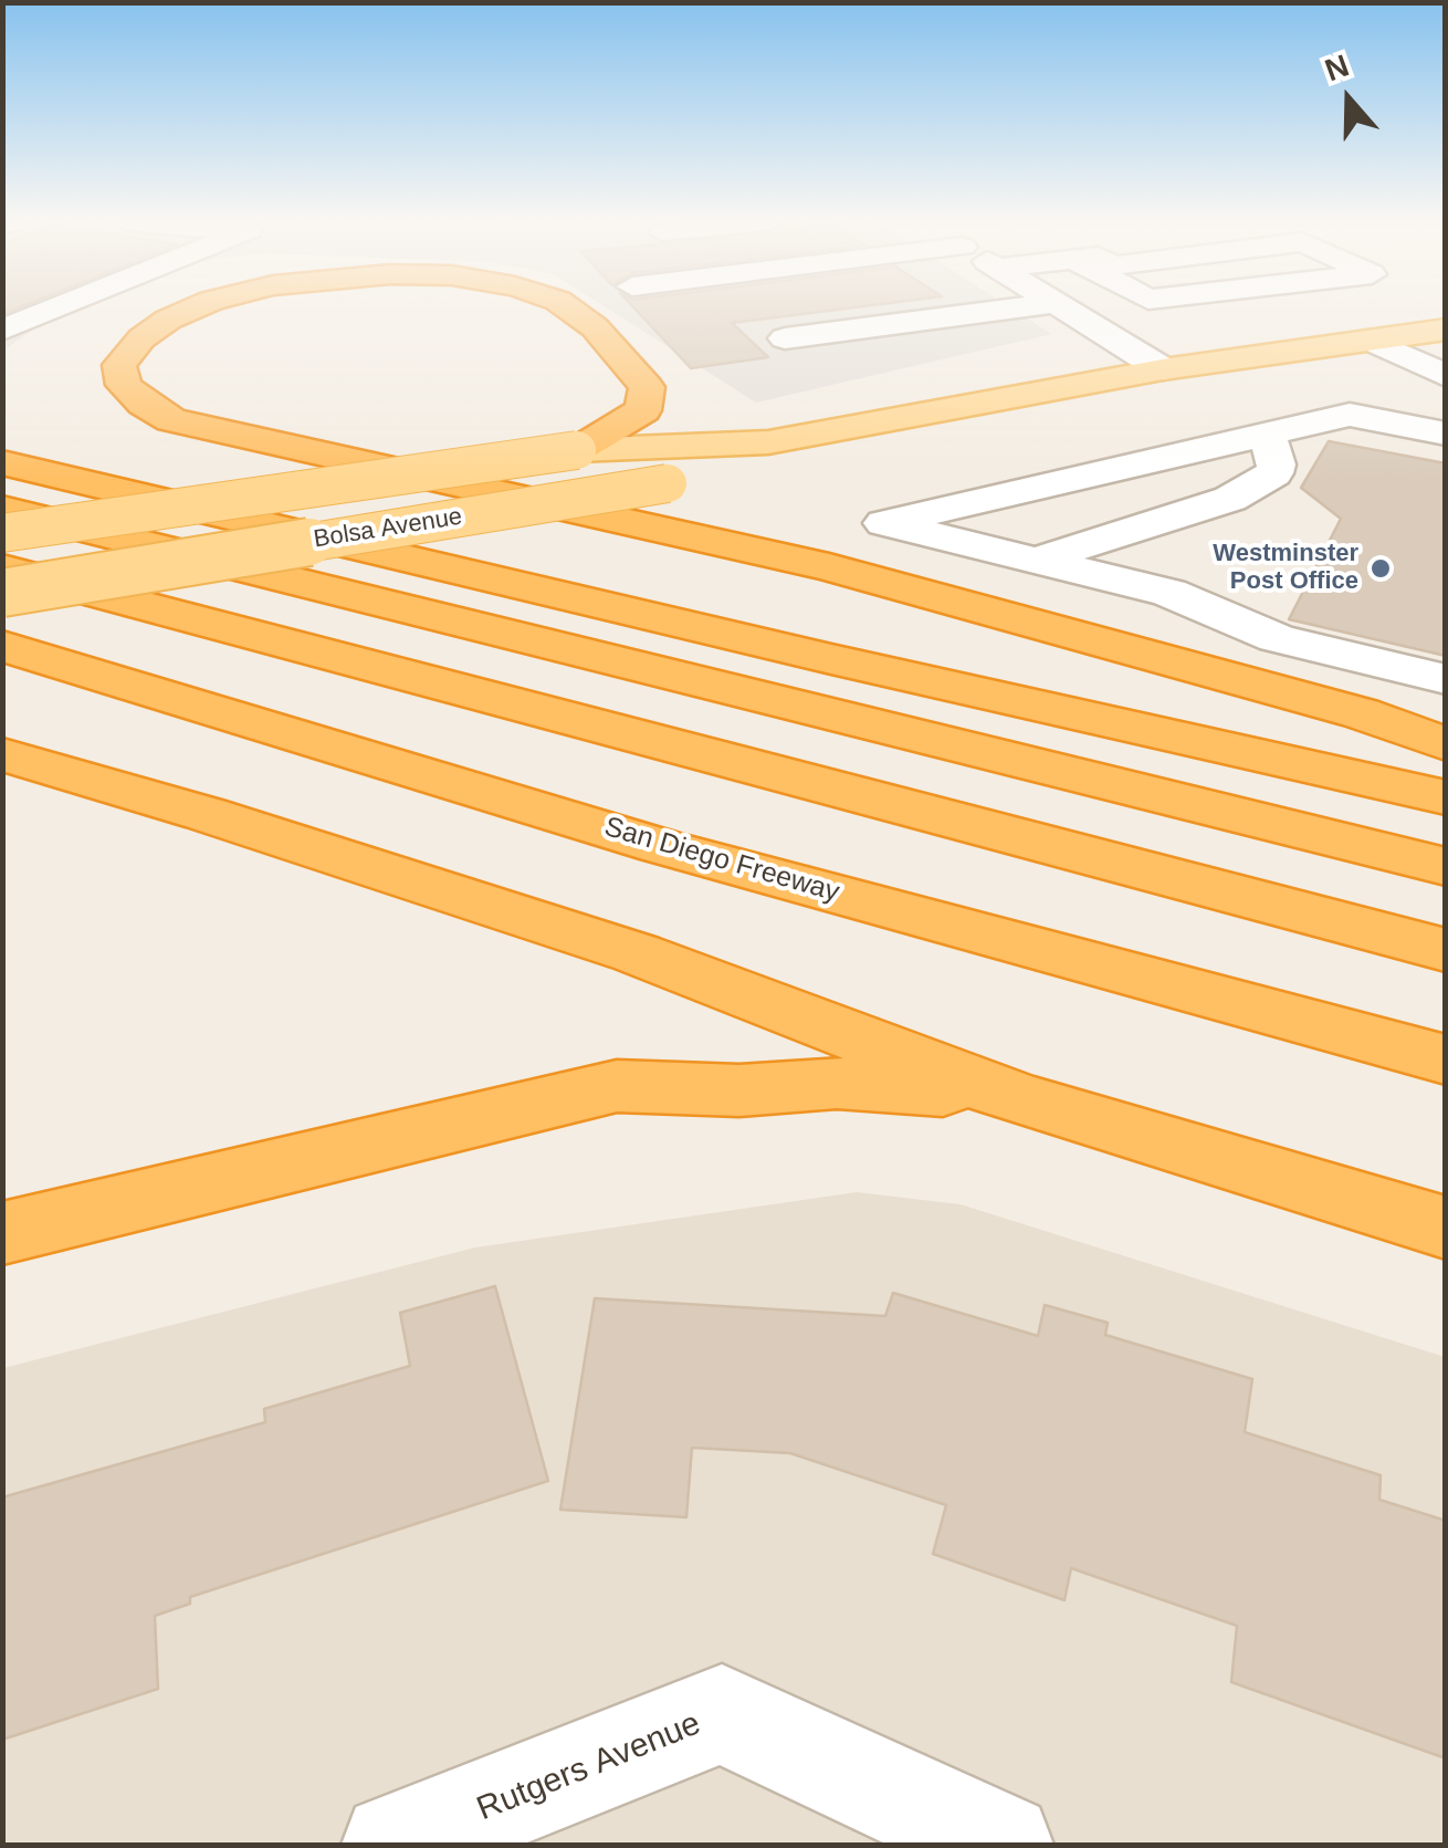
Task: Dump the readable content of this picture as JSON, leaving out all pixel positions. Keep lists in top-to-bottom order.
{
  "streets": {
    "highway": ["San Diego Freeway"],
    "main road": ["Bolsa Avenue"],
    "street": ["Rutgers Avenue"]
  },
  "places": ["Westminster Post Office"],
  "north": "top"
}
